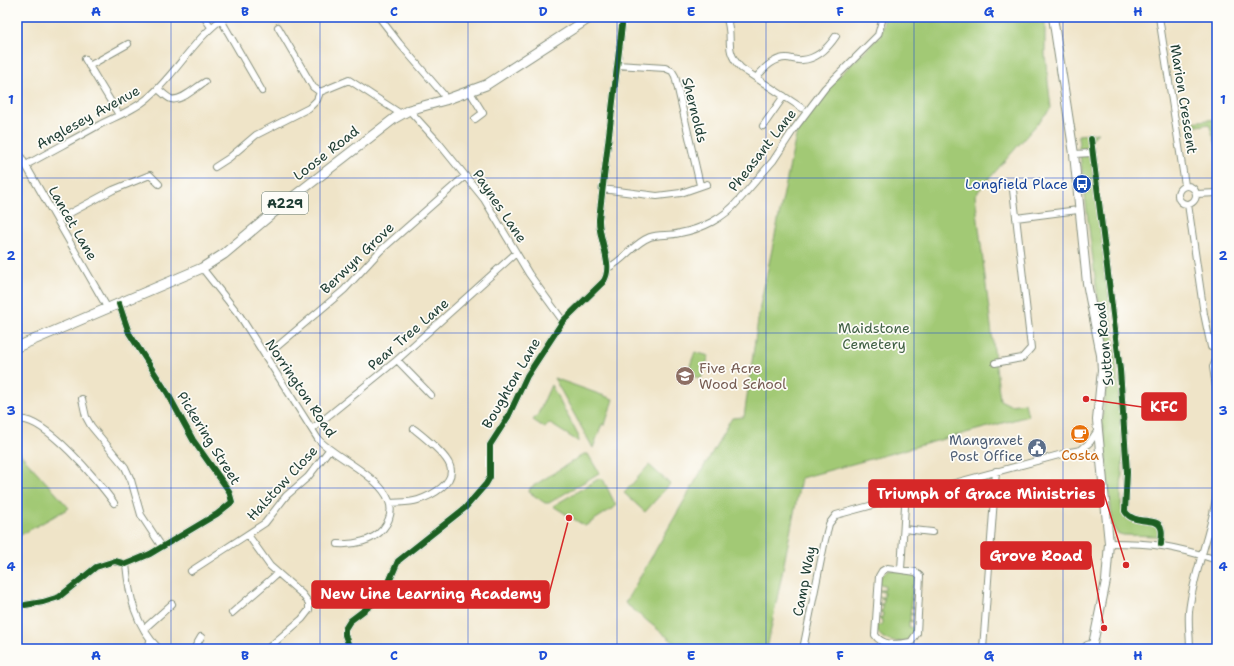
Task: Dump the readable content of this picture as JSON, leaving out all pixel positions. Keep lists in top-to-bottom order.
{
  "streets": {
    "highway": ["Loose Road", "A229"],
    "main road": ["Sutton Road"],
    "street": [
      "Marion Crescent",
      "Shernolds",
      "Anglesey Avenue",
      "Pheasant Lane",
      "Paynes Lane",
      "Lancet Lane",
      "Berwyn Grove",
      "Pear Tree Lane",
      "Boughton Lane",
      "Norrington Road",
      "Pickering Street",
      "Halstow Close",
      "Camp Way"
    ]
  },
  "crossings": [
    ["Anglesey Avenue", "Lancet Lane"],
    ["Pheasant Lane", "Boughton Lane"],
    ["Loose Road", "Paynes Lane"],
    ["Loose Road", "Lancet Lane"],
    ["Loose Road", "Norrington Road"],
    ["Loose Road", "Pickering Street"],
    ["Paynes Lane", "Berwyn Grove"],
    ["Paynes Lane", "Pear Tree Lane"],
    ["Paynes Lane", "Boughton Lane"],
    ["Berwyn Grove", "Norrington Road"],
    ["Pear Tree Lane", "Norrington Road"],
    ["Norrington Road", "Halstow Close"]
  ],
  "parks": ["Maidstone Cemetery"],
  "places": {
    "bus stop": ["Longfield Place"],
    "school or university": ["Five Acre Wood School"],
    "other": [
      "KFC",
      "New Line Learning Academy",
      "Triumph of Grace Ministries",
      "Grove Road"
    ],
    "cafe": ["Costa"],
    "public building": ["Mangravet Post Office"]
  },
  "grid": {
    "columns": [
      "A",
      "B",
      "C",
      "D",
      "E",
      "F",
      "G",
      "H"
    ],
    "rows": [
      "1",
      "2",
      "3",
      "4"
    ]
  }
}
